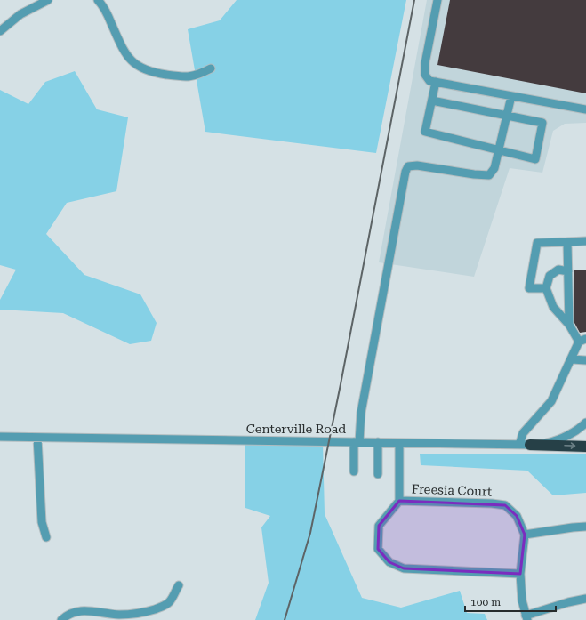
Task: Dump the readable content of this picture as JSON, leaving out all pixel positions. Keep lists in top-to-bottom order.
{
  "streets": {
    "street": ["Centerville Road", "Freesia Court"]
  },
  "scale_bar": "100 m"
}
